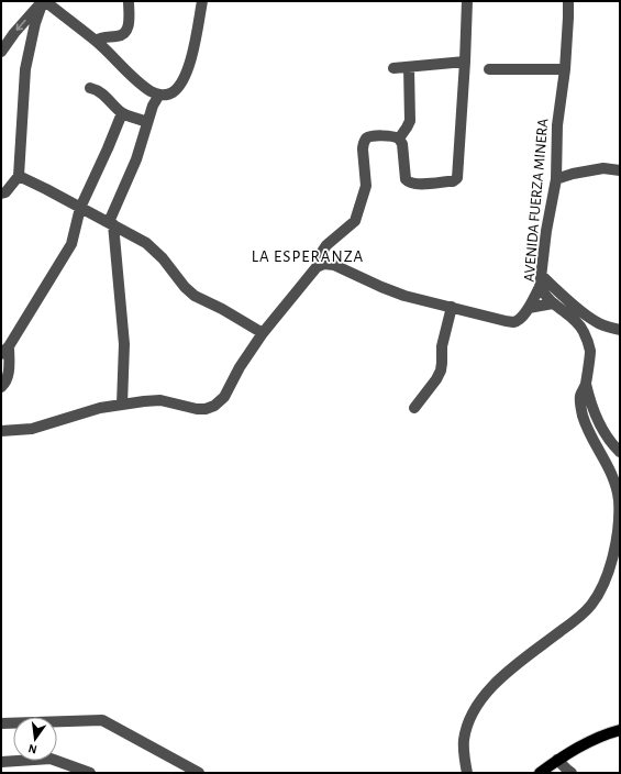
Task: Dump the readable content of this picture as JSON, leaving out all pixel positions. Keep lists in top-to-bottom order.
{
  "streets": {
    "street": ["AVENIDA FUERZA MINERA"]
  },
  "districts": ["LA ESPERANZA"],
  "north": "bottom"
}
